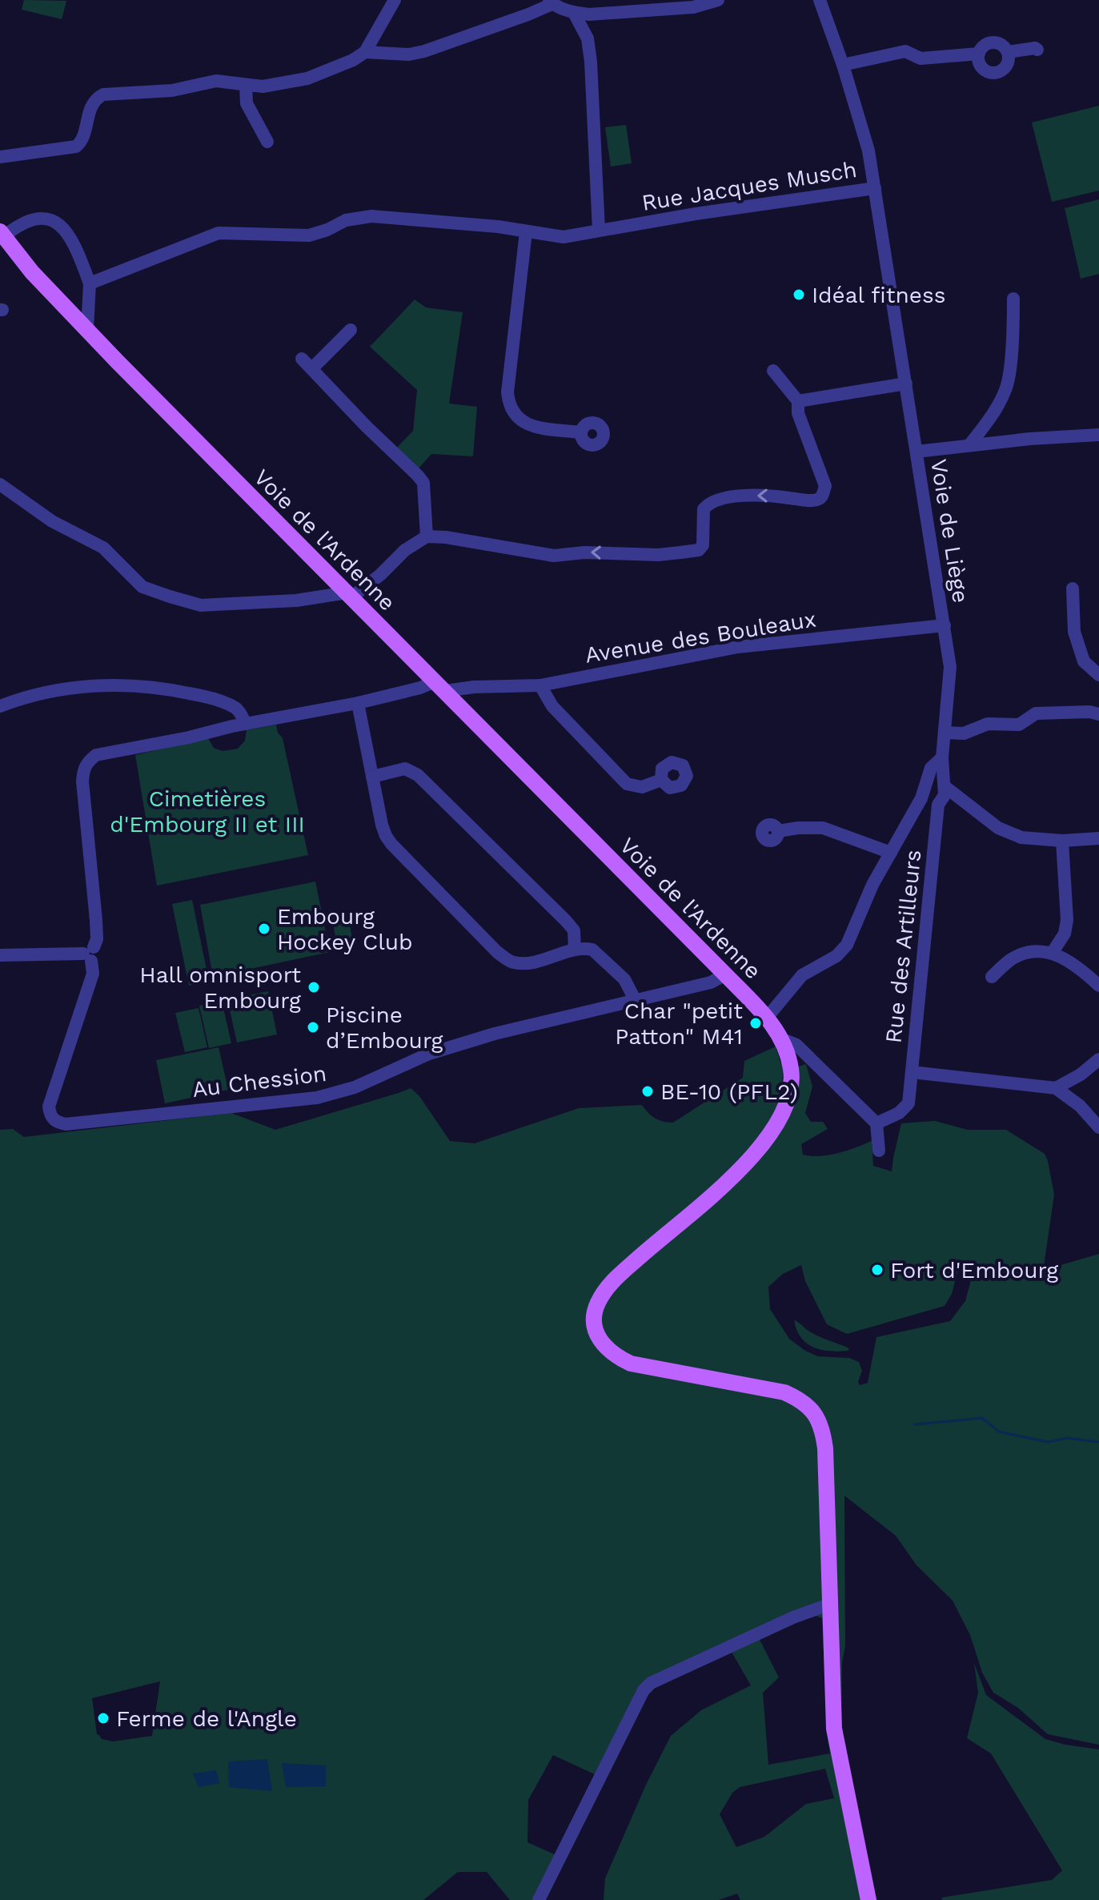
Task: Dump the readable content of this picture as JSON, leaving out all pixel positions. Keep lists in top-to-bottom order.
{
  "streets": {
    "main road": ["Voie de l'Ardenne"],
    "street": [
      "Rue Jacques Musch",
      "Voie de Liège",
      "Avenue des Bouleaux",
      "Rue des Artilleurs",
      "Au Chession"
    ]
  },
  "crossings": [
    ["Rue Jacques Musch", "Voie de Liège"],
    ["Voie de Liège", "Voie de l'Ardenne"],
    ["Voie de Liège", "Avenue des Bouleaux"],
    ["Voie de Liège", "Rue des Artilleurs"],
    ["Voie de l'Ardenne", "Avenue des Bouleaux"],
    ["Voie de l'Ardenne", "Au Chession"],
    ["Avenue des Bouleaux", "Au Chession"]
  ],
  "parks": ["Cimetières d'Embourg II et III"],
  "places": [
    "Idéal fitness",
    "Embourg Hockey Club",
    "Hall omnisport Embourg",
    "Char \"petit Patton\" M41",
    "Piscine d’Embourg",
    "BE-10 (PFL2)",
    "Fort d'Embourg",
    "Ferme de l'Angle"
  ]
}
